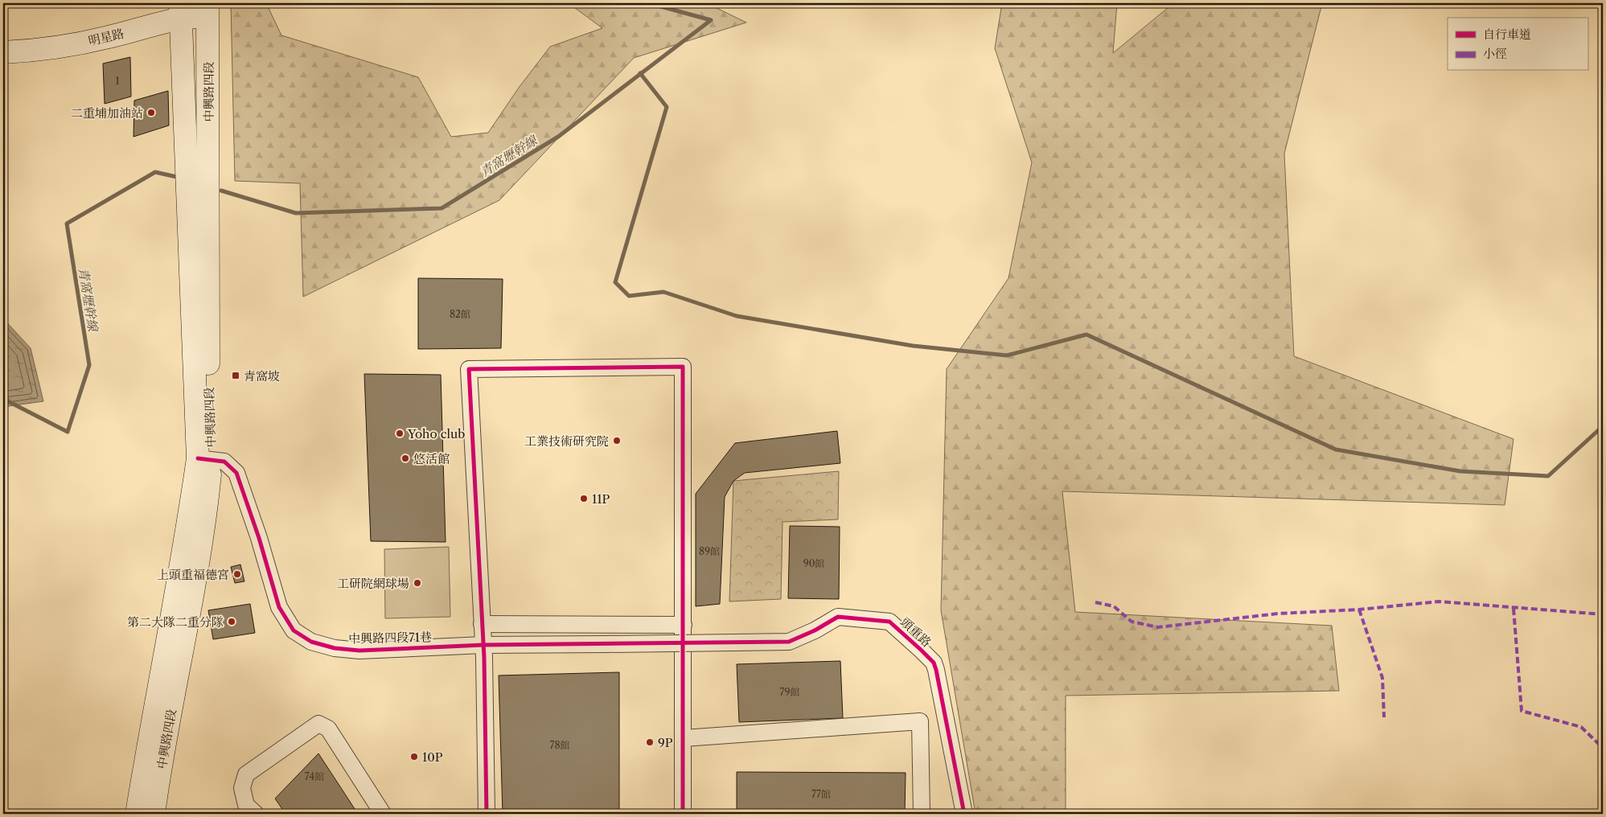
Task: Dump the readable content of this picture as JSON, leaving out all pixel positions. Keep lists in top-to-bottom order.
{
  "streets": {
    "main road": ["明星路", "中興路四段"],
    "street": ["頭重路", "中興路四段71巷"]
  },
  "crossings": [
    ["明星路", "中興路四段"],
    ["中興路四段", "中興路四段71巷"],
    ["頭重路", "中興路四段71巷"]
  ],
  "water": ["青窩壢幹線"],
  "places": {
    "other": [
      "二重埔加油站",
      "Yoho club",
      "工業技術研究院",
      "悠活館",
      "11P",
      "上頭重福德宮",
      "工研院網球場",
      "第二大隊二重分隊",
      "9P",
      "10P"
    ],
    "transit": ["青窩坡"]
  },
  "house_numbers": [
    "1",
    "82館",
    "89館",
    "90館",
    "79館",
    "78館",
    "74館",
    "77館"
  ],
  "legend": ["自行車道", "小徑"]
}
